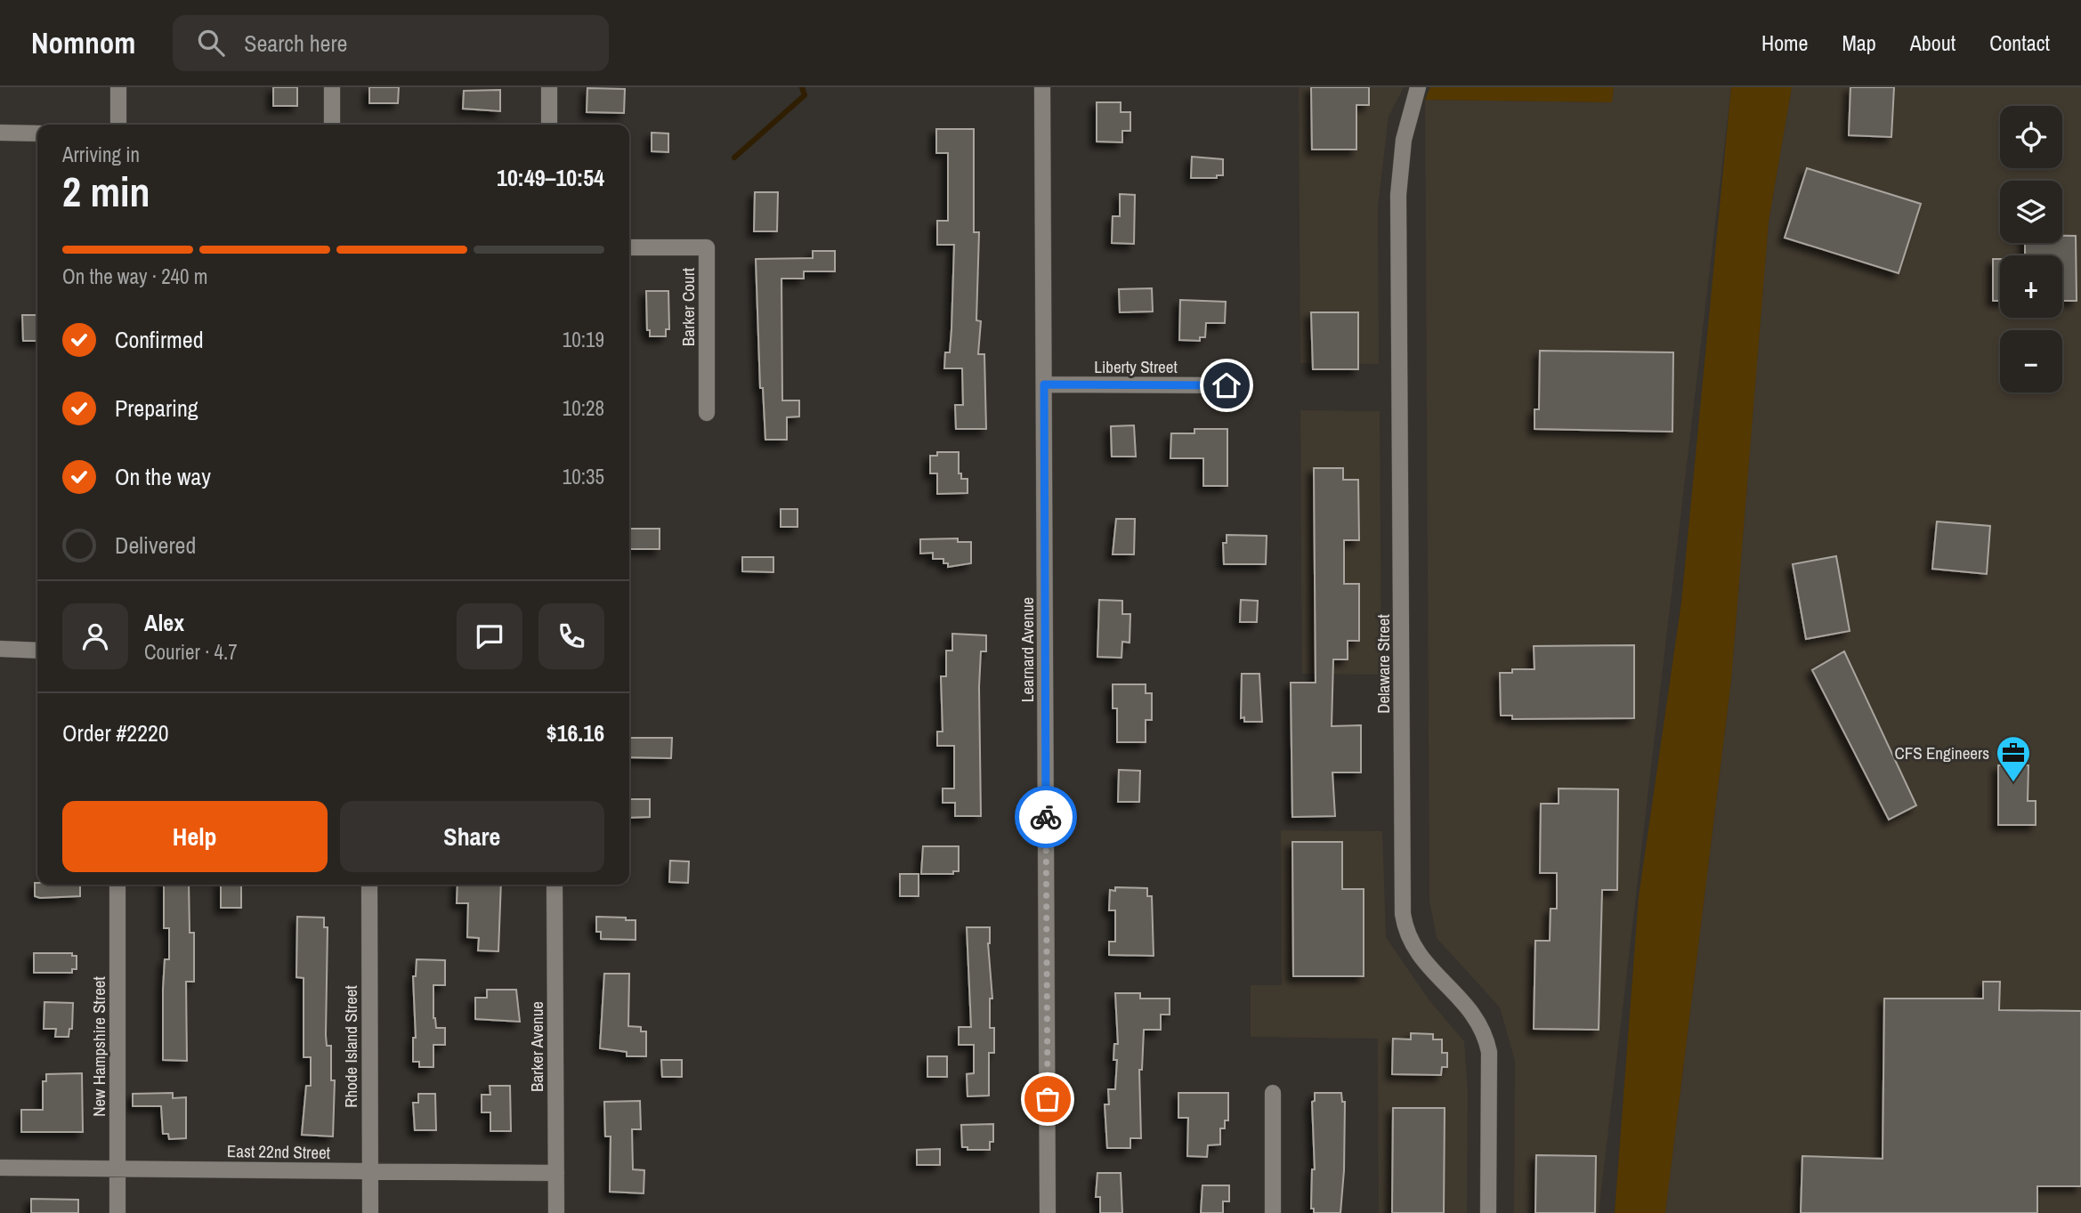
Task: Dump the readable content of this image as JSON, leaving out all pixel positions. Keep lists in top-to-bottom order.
{
  "streets": {
    "street": [
      "Barker Court",
      "Liberty Street",
      "Learnard Avenue",
      "Delaware Street",
      "New Hampshire Street",
      "Rhode Island Street",
      "Barker Avenue",
      "East 22nd Street"
    ]
  },
  "crossings": [
    ["Liberty Street", "Learnard Avenue"],
    ["New Hampshire Street", "East 22nd Street"],
    ["Rhode Island Street", "East 22nd Street"],
    ["Barker Avenue", "East 22nd Street"]
  ],
  "places": {
    "office": ["CFS Engineers"]
  },
  "page": {
    "header": "Nomnom",
    "search": "Search here",
    "nav": [
      "Home",
      "Map",
      "About",
      "Contact"
    ],
    "map_buttons": ["+", "−"],
    "heading": ["2 min", "Arriving in", "10:49–10:54"],
    "panel": [
      "Alex",
      "Courier · 4.7",
      "Order #2220",
      "$16.16"
    ],
    "bar": "On the way · 240 m",
    "list": [
      ["Confirmed", "10:19"],
      ["Preparing", "10:28"],
      ["On the way", "10:35"],
      "Delivered"
    ],
    "buttons": ["Help", "Share"]
  }
}
